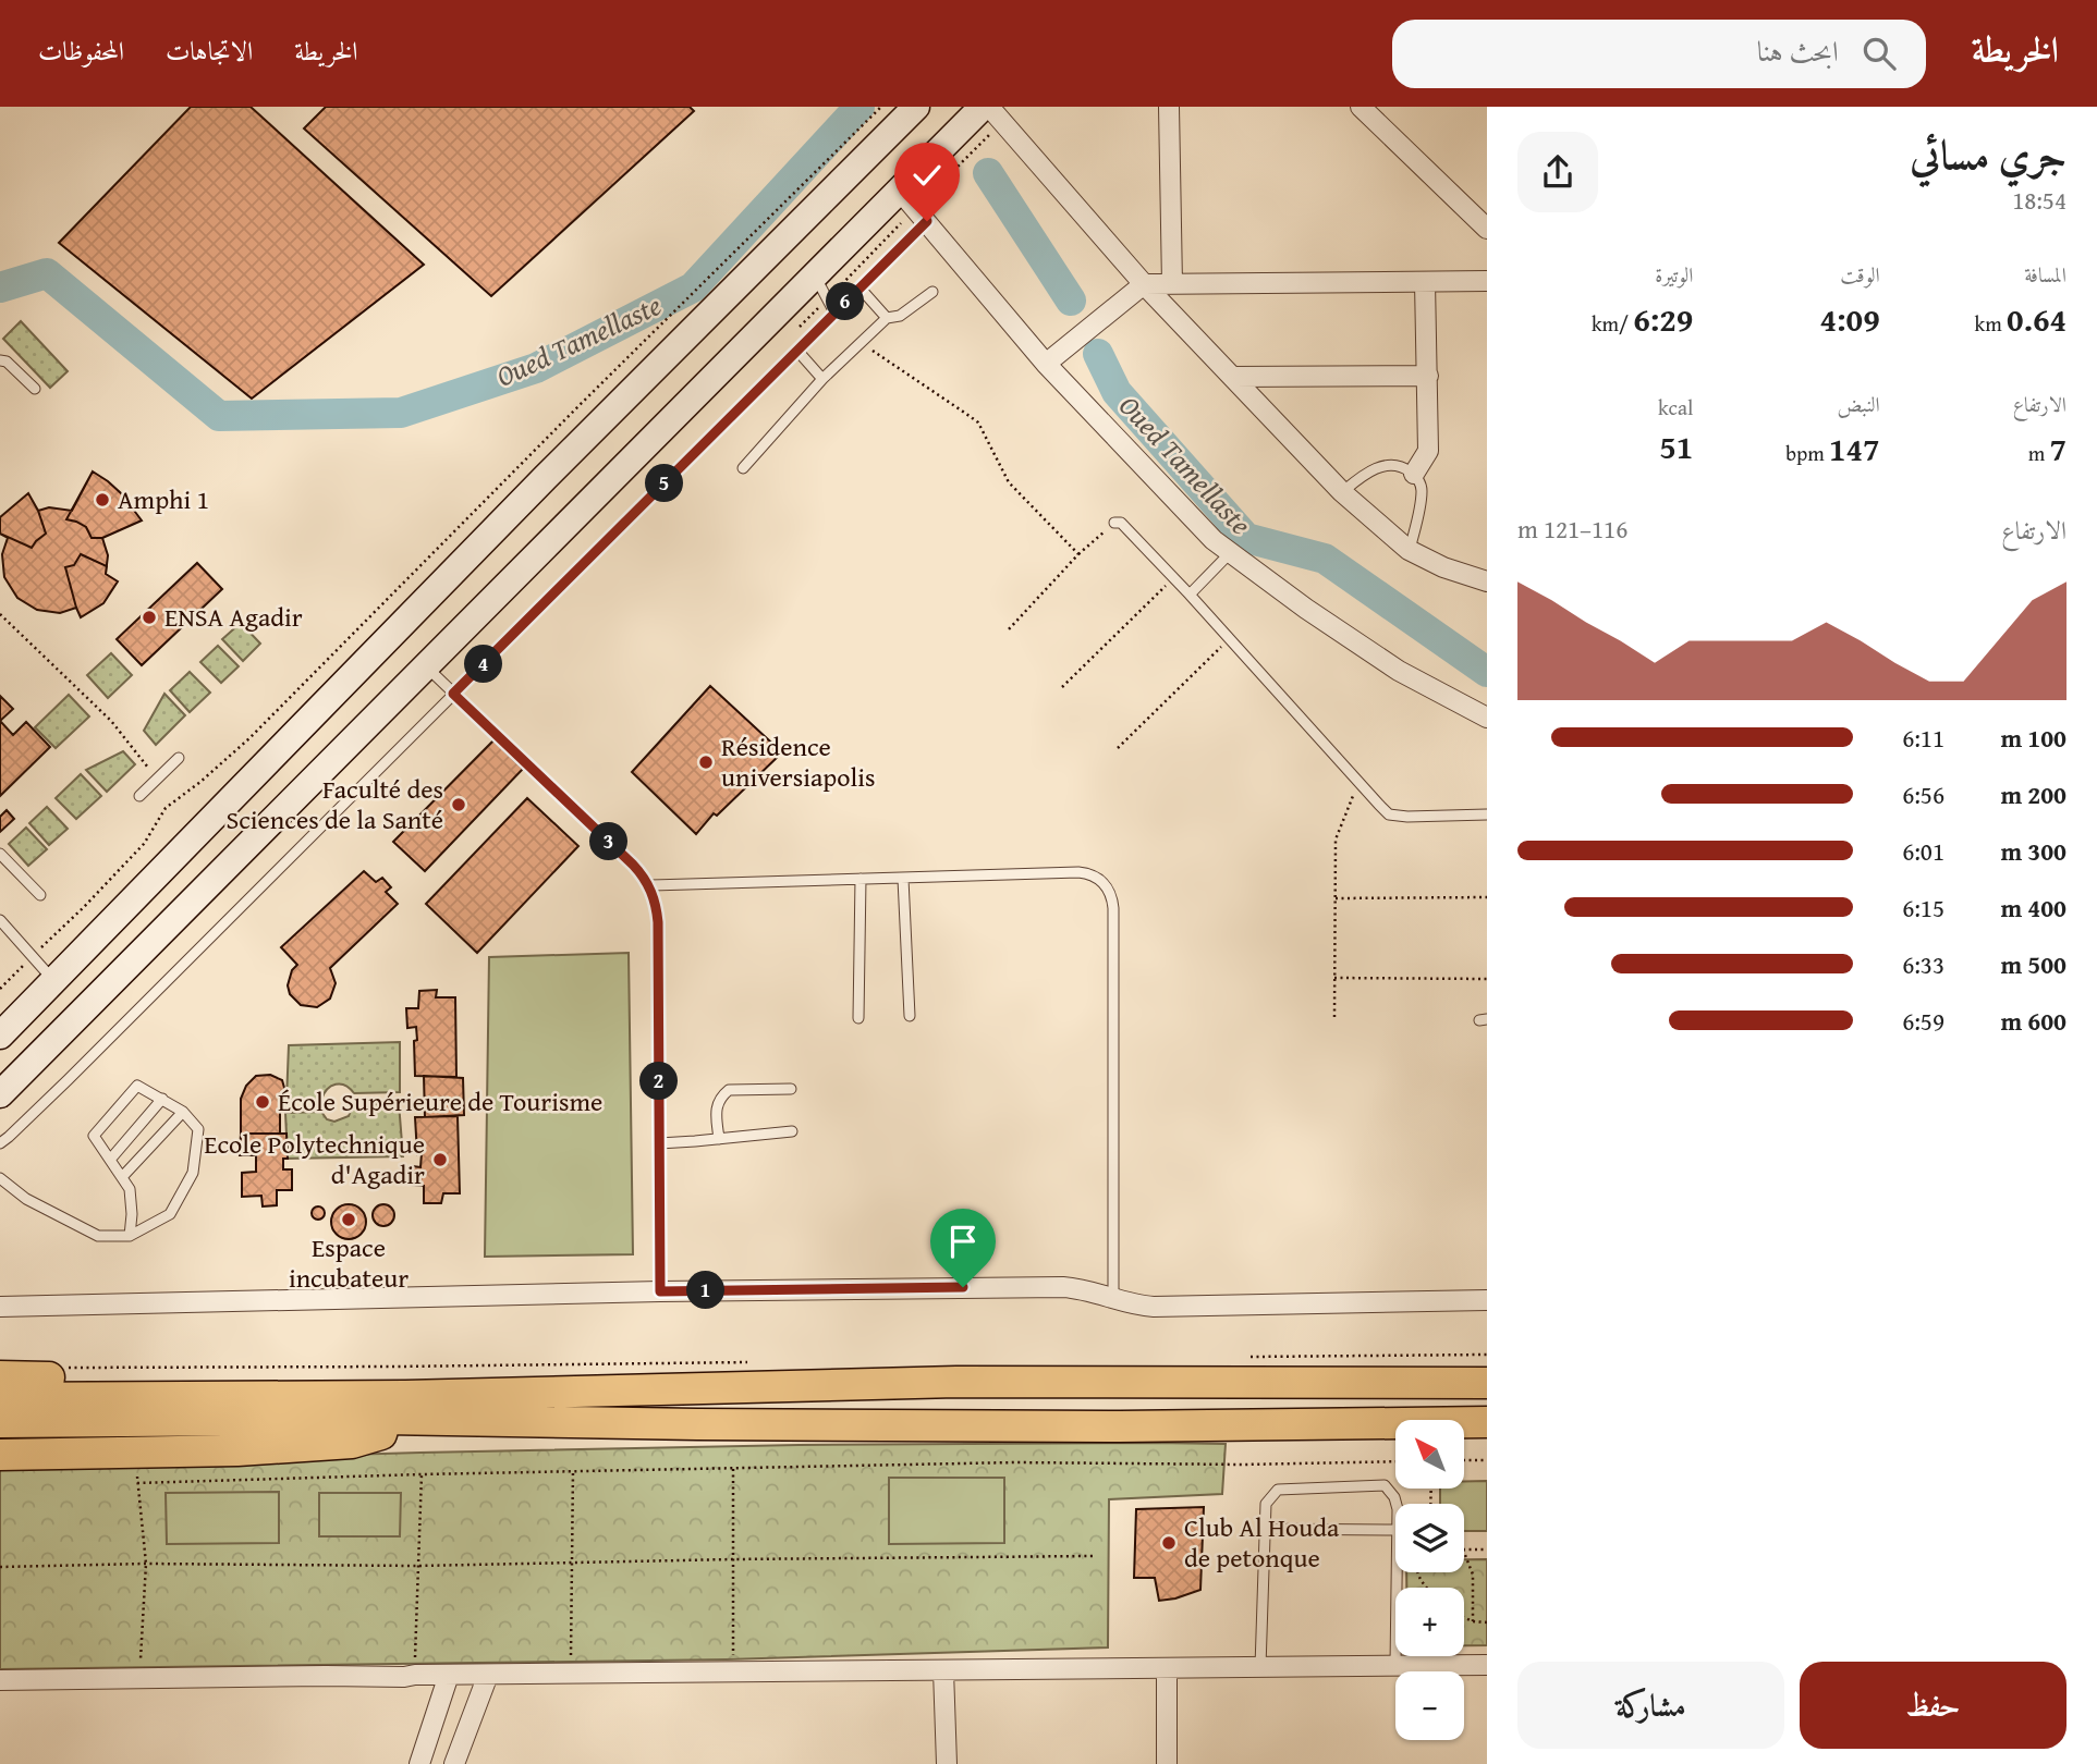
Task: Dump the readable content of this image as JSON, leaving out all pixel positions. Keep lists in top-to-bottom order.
{
  "water": ["Oued Tamellaste"],
  "places": [
    "Amphi 1",
    "ENSA Agadir",
    "Résidence universiapolis",
    "Faculté des Sciences de la Santé",
    "École Supérieure de Tourisme",
    "Ecole Polytechnique d'Agadir",
    "Espace incubateur",
    "Club Al Houda de petonque"
  ],
  "north": "top left",
  "page": {
    "header": "الخريطة",
    "search": "ابحث هنا",
    "nav": ["الخريطة", "الاتجاهات", "المحفوظات"],
    "heading": ["جري مسائي", "18:54"],
    "stats": [
      ["المسافة", "0.64 km"],
      ["الوقت", "4:09"],
      ["الوتيرة", "6:29 /km"],
      ["الارتفاع", "7 m"],
      ["النبض", "147 bpm"],
      ["kcal", "51"]
    ],
    "pins": [
      "6",
      "5",
      "4",
      "3",
      "2",
      "1"
    ],
    "chart": ["الارتفاع", "116–121 m"],
    "list": [
      {
        "name": "100 m",
        "note": "6:11"
      },
      {
        "name": "200 m",
        "note": "6:56"
      },
      {
        "name": "300 m",
        "note": "6:01"
      },
      {
        "name": "400 m",
        "note": "6:15"
      },
      {
        "name": "500 m",
        "note": "6:33"
      },
      {
        "name": "600 m",
        "note": "6:59"
      }
    ],
    "map_buttons": ["+", "−"],
    "buttons": ["حفظ", "مشاركة"]
  }
}
